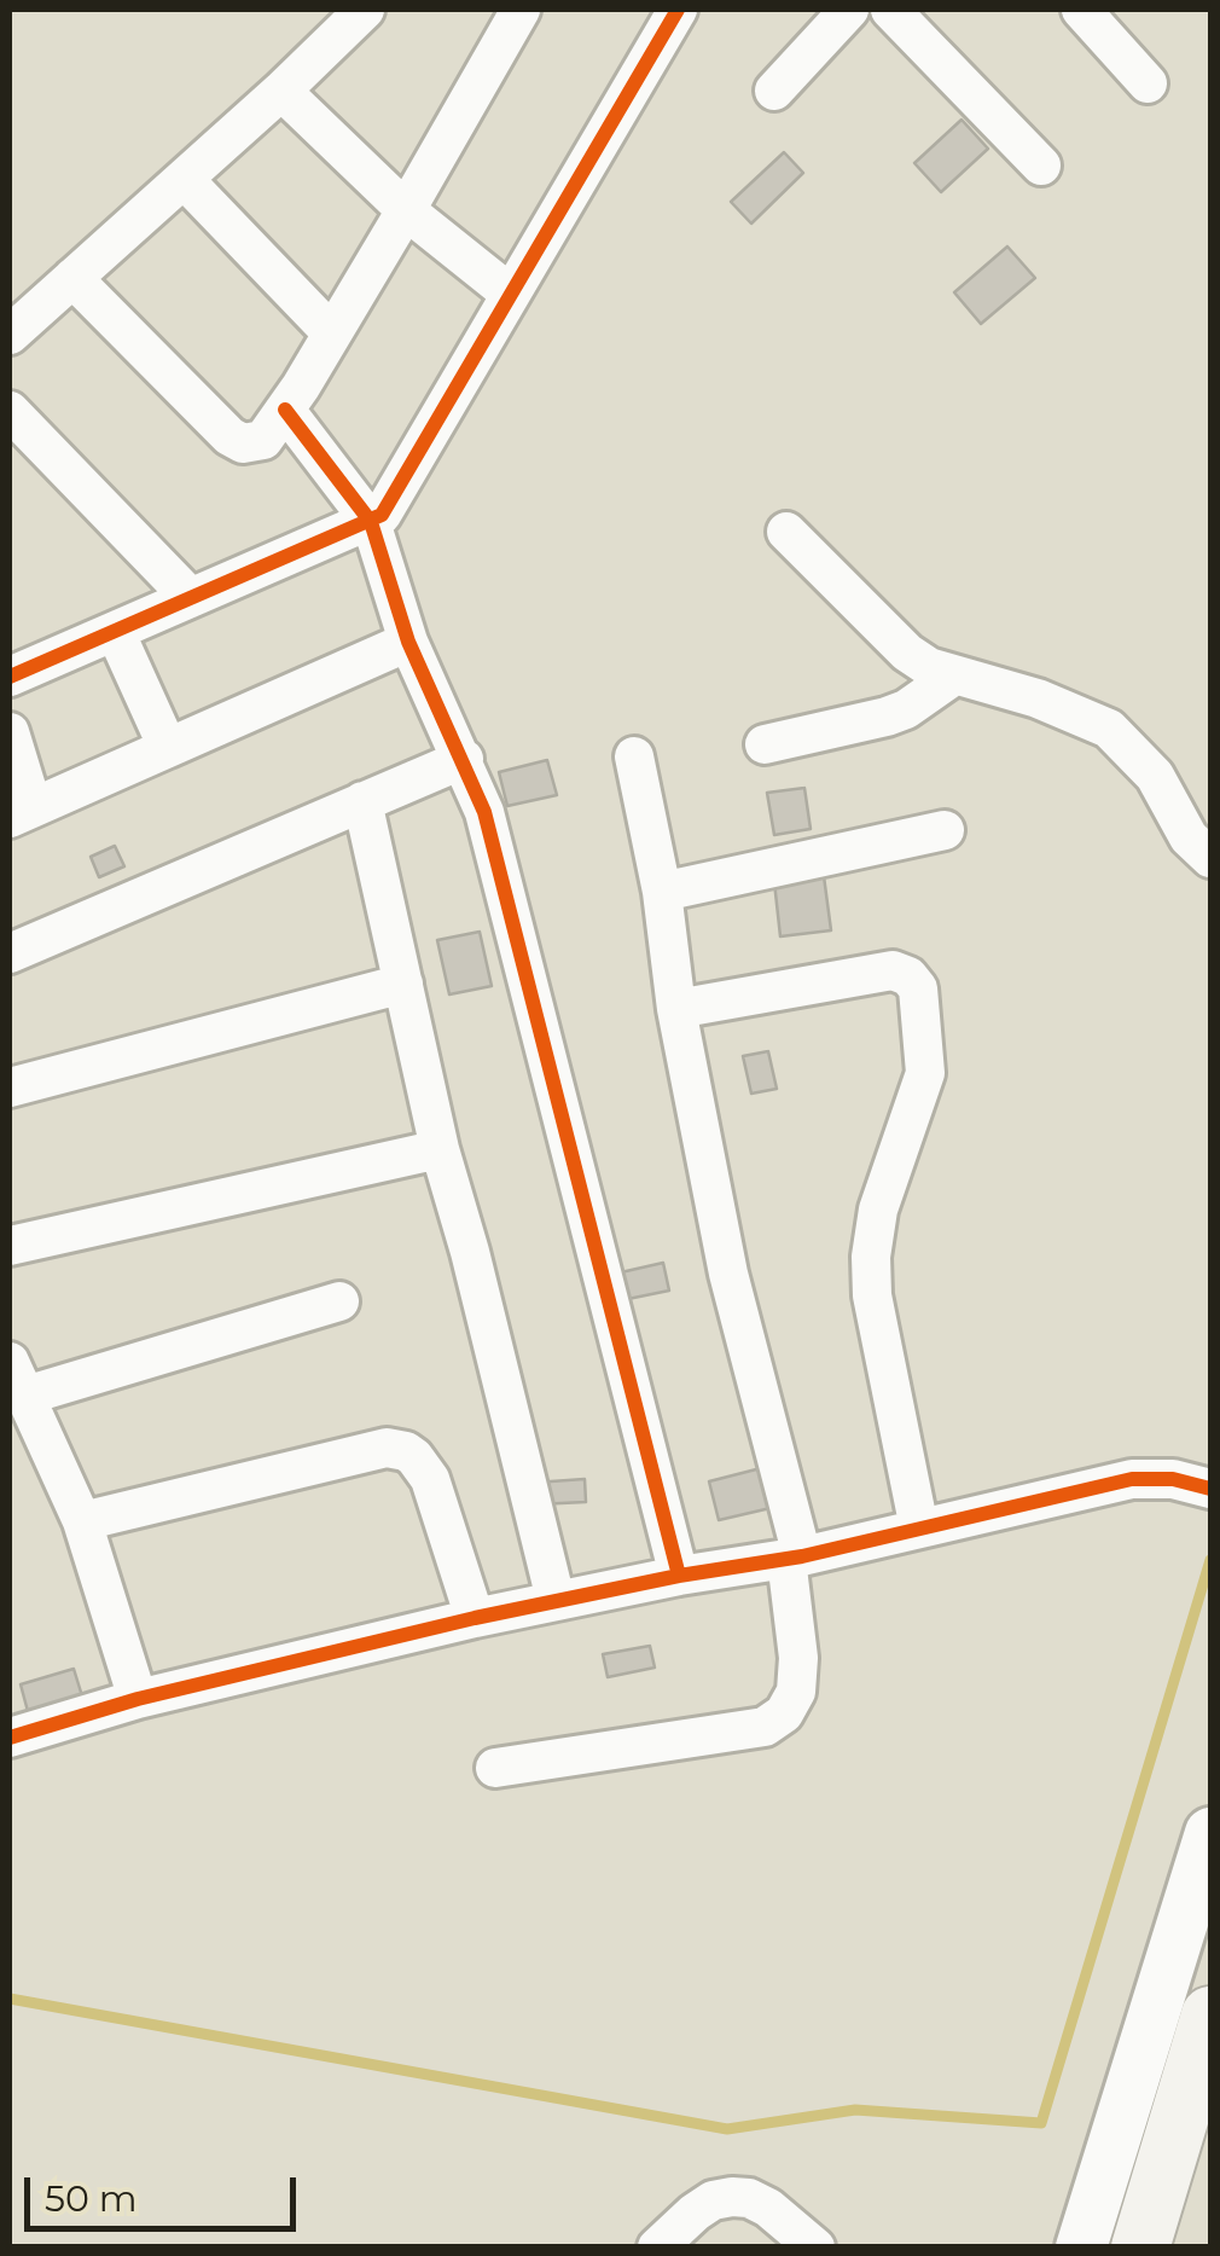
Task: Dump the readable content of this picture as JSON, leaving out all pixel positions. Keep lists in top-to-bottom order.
{
  "scale_bar": "50 m"
}
